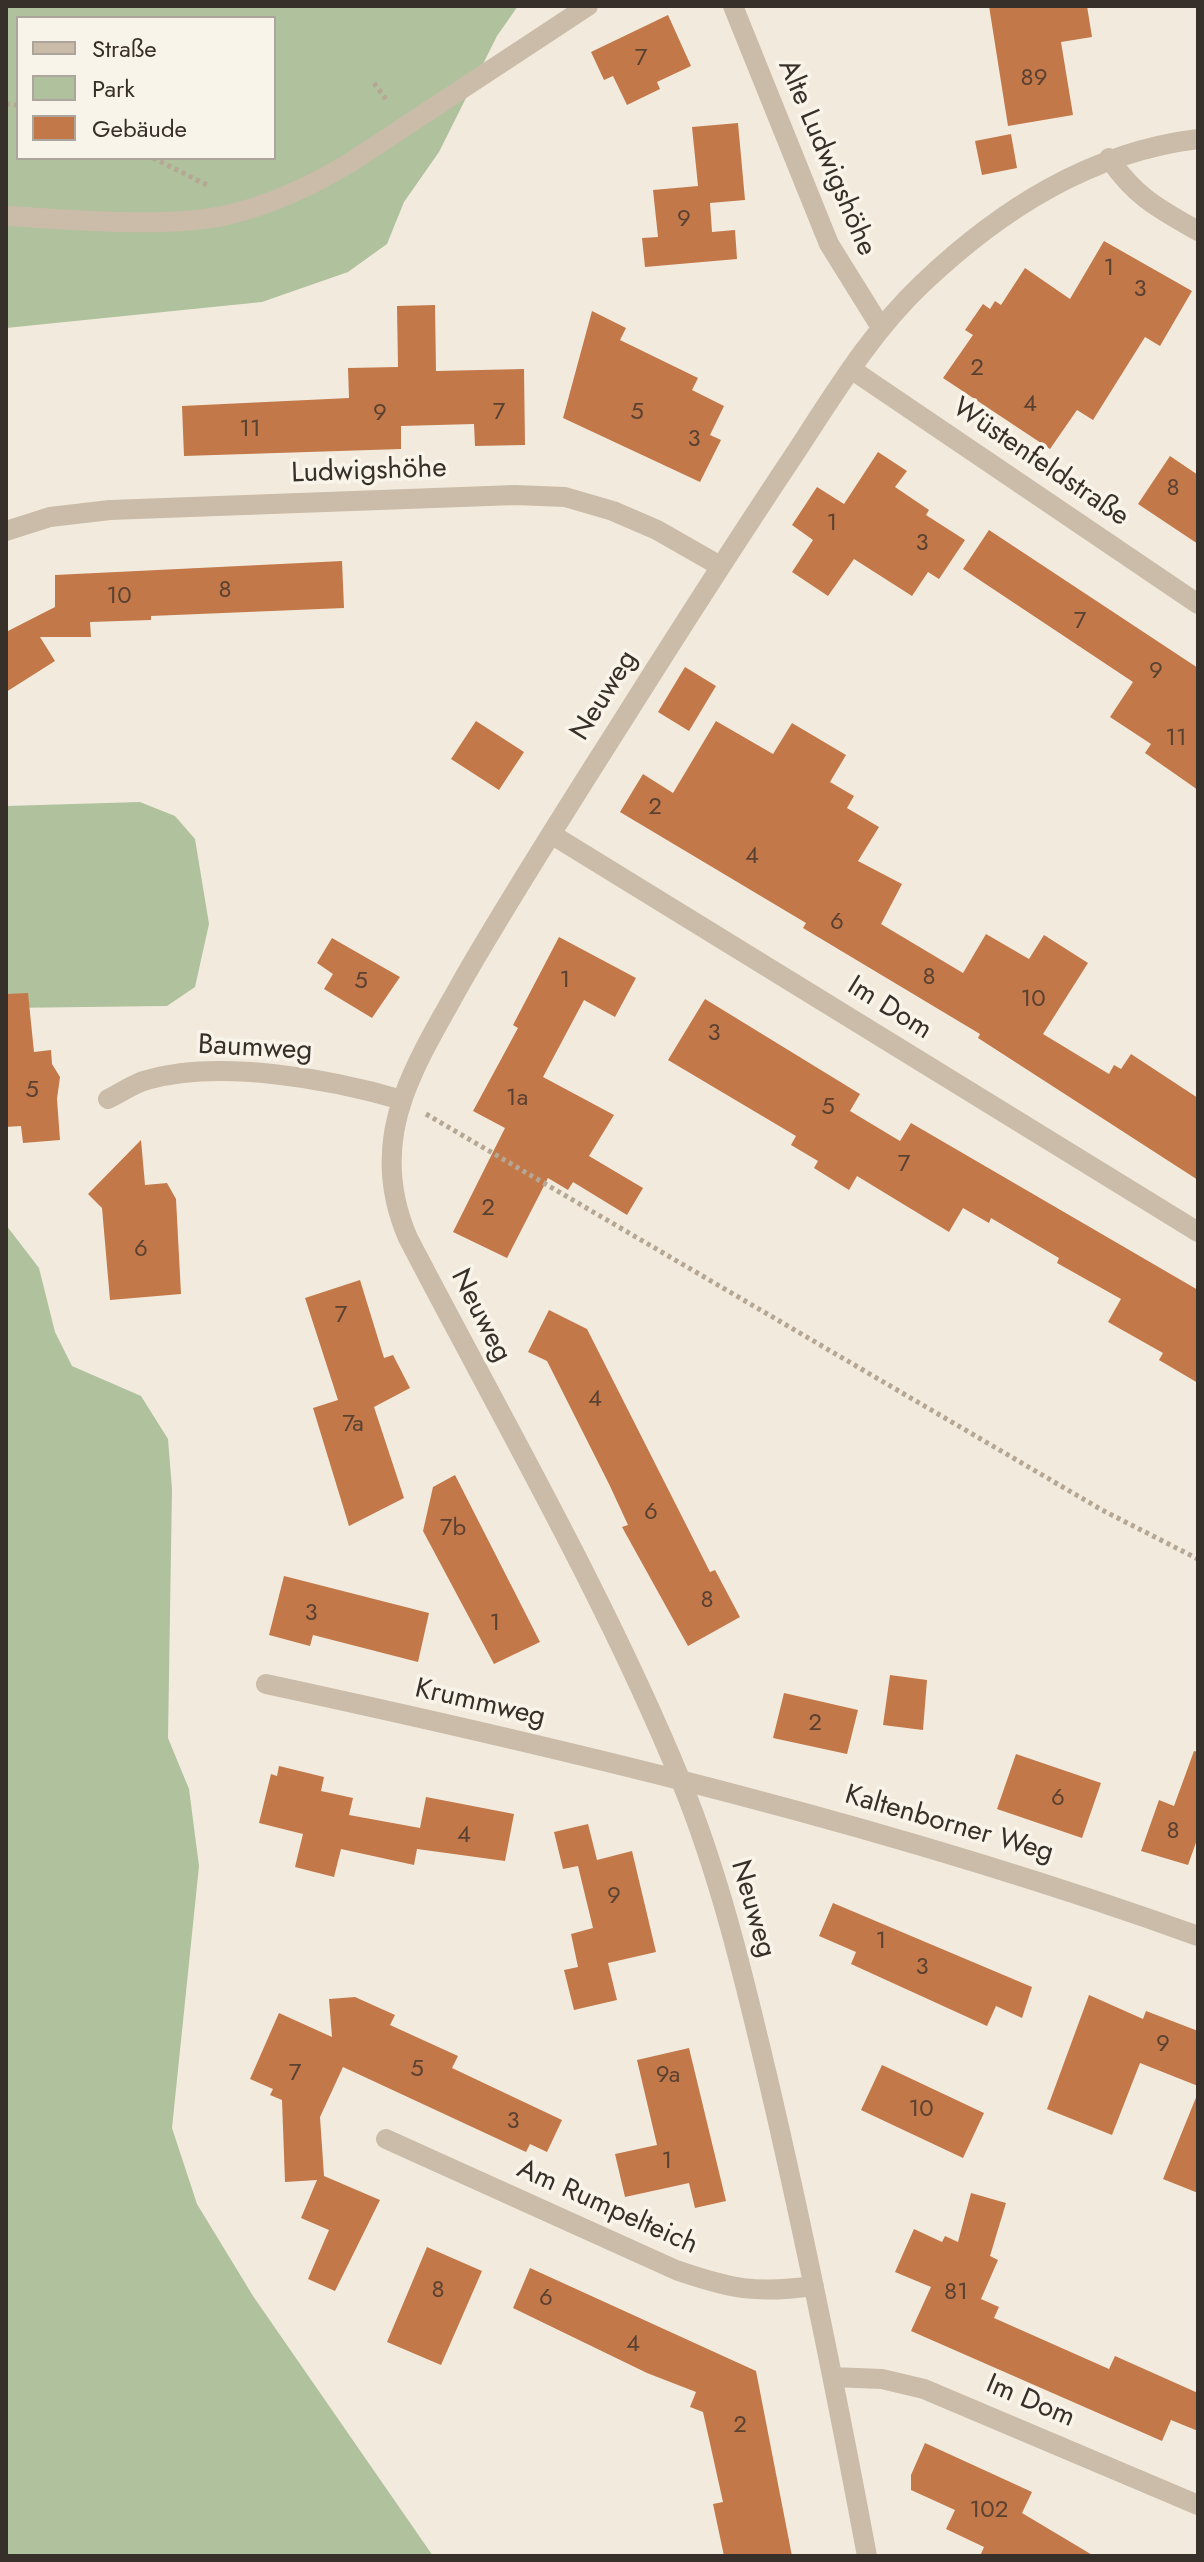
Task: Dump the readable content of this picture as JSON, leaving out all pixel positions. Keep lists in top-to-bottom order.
{
  "streets": {
    "street": [
      "Alte Ludwigshöhe",
      "Wüstenfeldstraße",
      "Ludwigshöhe",
      "Neuweg",
      "Im Dom",
      "Baumweg",
      "Krummweg",
      "Kaltenborner Weg",
      "Am Rumpelteich"
    ]
  },
  "crossings": [
    ["Alte Ludwigshöhe", "Neuweg"],
    ["Wüstenfeldstraße", "Neuweg"],
    ["Ludwigshöhe", "Neuweg"],
    ["Neuweg", "Im Dom"],
    ["Neuweg", "Baumweg"],
    ["Neuweg", "Krummweg"],
    ["Neuweg", "Kaltenborner Weg"],
    ["Neuweg", "Am Rumpelteich"],
    ["Krummweg", "Kaltenborner Weg"]
  ],
  "house_numbers": [
    "7",
    "89",
    "9",
    "1",
    "3",
    "2",
    "4",
    "7",
    "5",
    "9",
    "11",
    "3",
    "8",
    "1",
    "3",
    "8",
    "10",
    "7",
    "9",
    "11",
    "2",
    "4",
    "6",
    "8",
    "1",
    "5",
    "10",
    "3",
    "5",
    "1a",
    "5",
    "7",
    "2",
    "6",
    "7",
    "4",
    "7a",
    "6",
    "7b",
    "8",
    "3",
    "1",
    "2",
    "6",
    "8",
    "4",
    "9",
    "1",
    "3",
    "9",
    "5",
    "7",
    "9a",
    "10",
    "3",
    "1",
    "8",
    "81",
    "6",
    "4",
    "2",
    "102"
  ],
  "legend": ["Straße", "Park", "Gebäude"]
}
